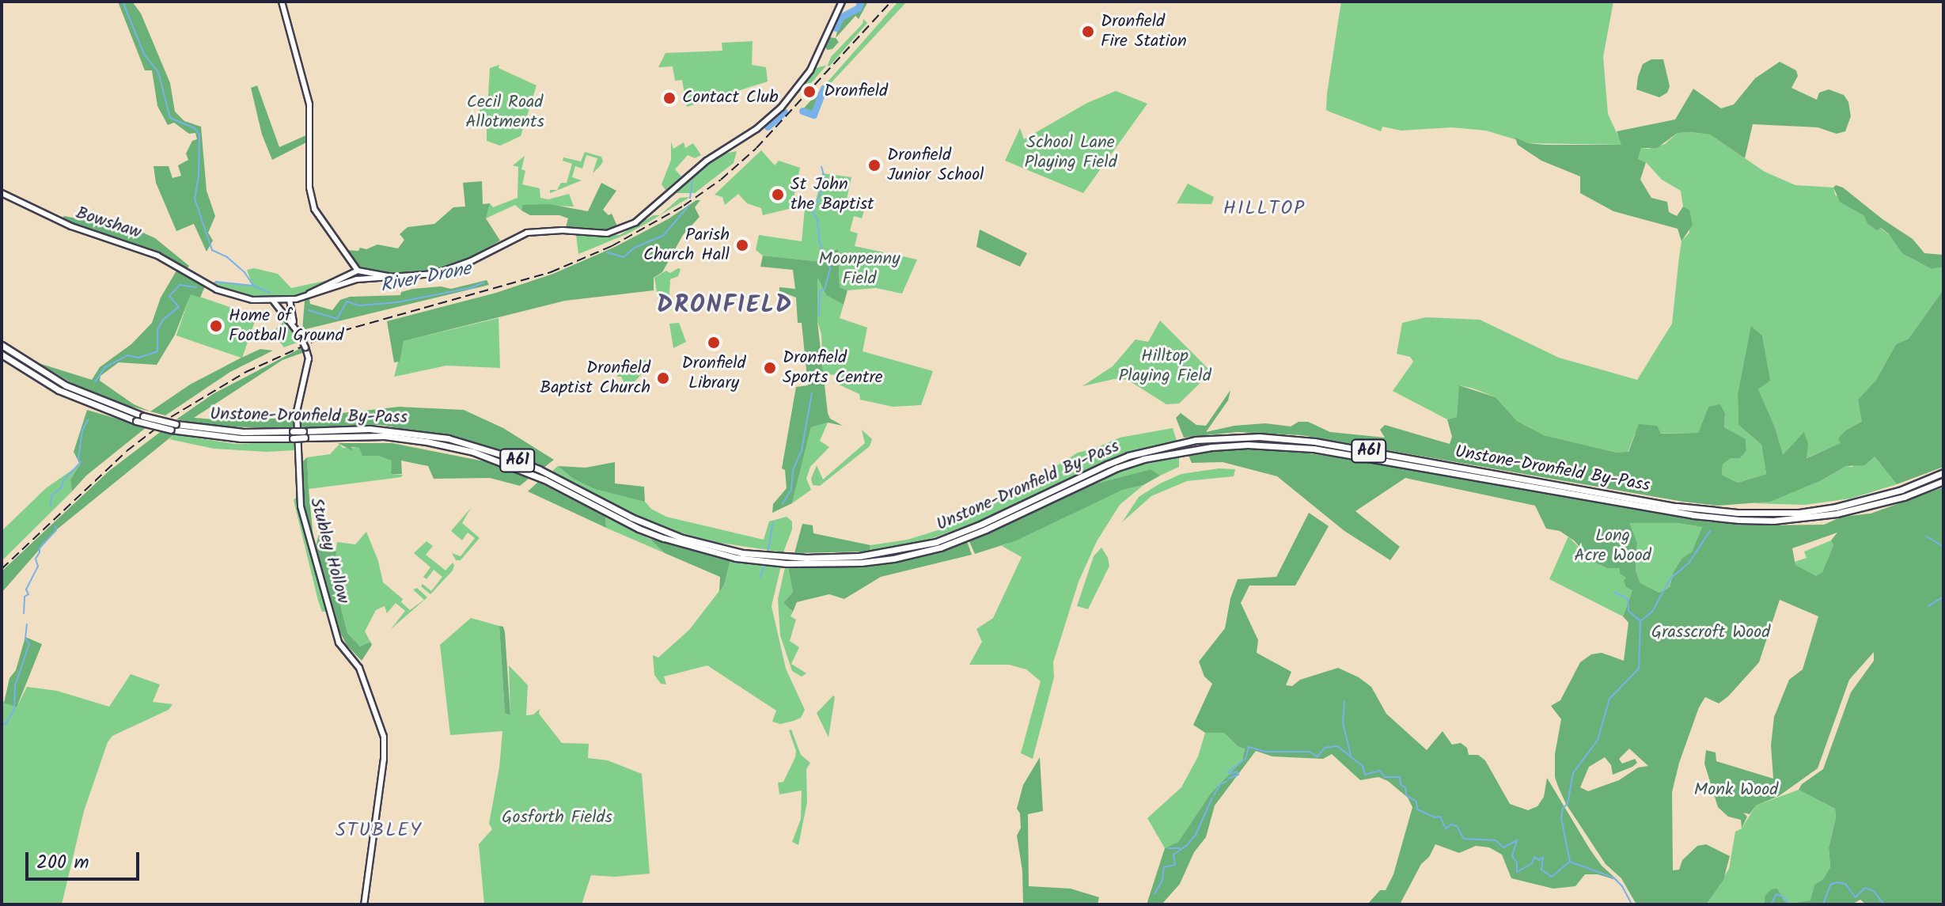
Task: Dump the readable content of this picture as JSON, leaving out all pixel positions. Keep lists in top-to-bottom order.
{
  "streets": {
    "highway": ["Unstone-Dronfield By-Pass", "A61"],
    "main road": ["Bowshaw", "Stubley Hollow"]
  },
  "crossings": [
    ["Bowshaw", "Stubley Hollow"]
  ],
  "districts": ["HILLTOP", "DRONFIELD", "STUBLEY"],
  "water": ["River Drone"],
  "parks": [
    "Cecil Road Allotments",
    "School Lane Playing Field",
    "Moonpenny Field",
    "Hilltop Playing Field",
    "Long Acre Wood",
    "Grasscroft Wood",
    "Monk Wood",
    "Gosforth Fields"
  ],
  "places": [
    "Dronfield Fire Station",
    "Dronfield",
    "Contact Club",
    "Dronfield Junior School",
    "St John the Baptist",
    "Parish Church Hall",
    "Home of Football Ground",
    "Dronfield Library",
    "Dronfield Sports Centre",
    "Dronfield Baptist Church"
  ],
  "scale_bar": "200 m"
}
